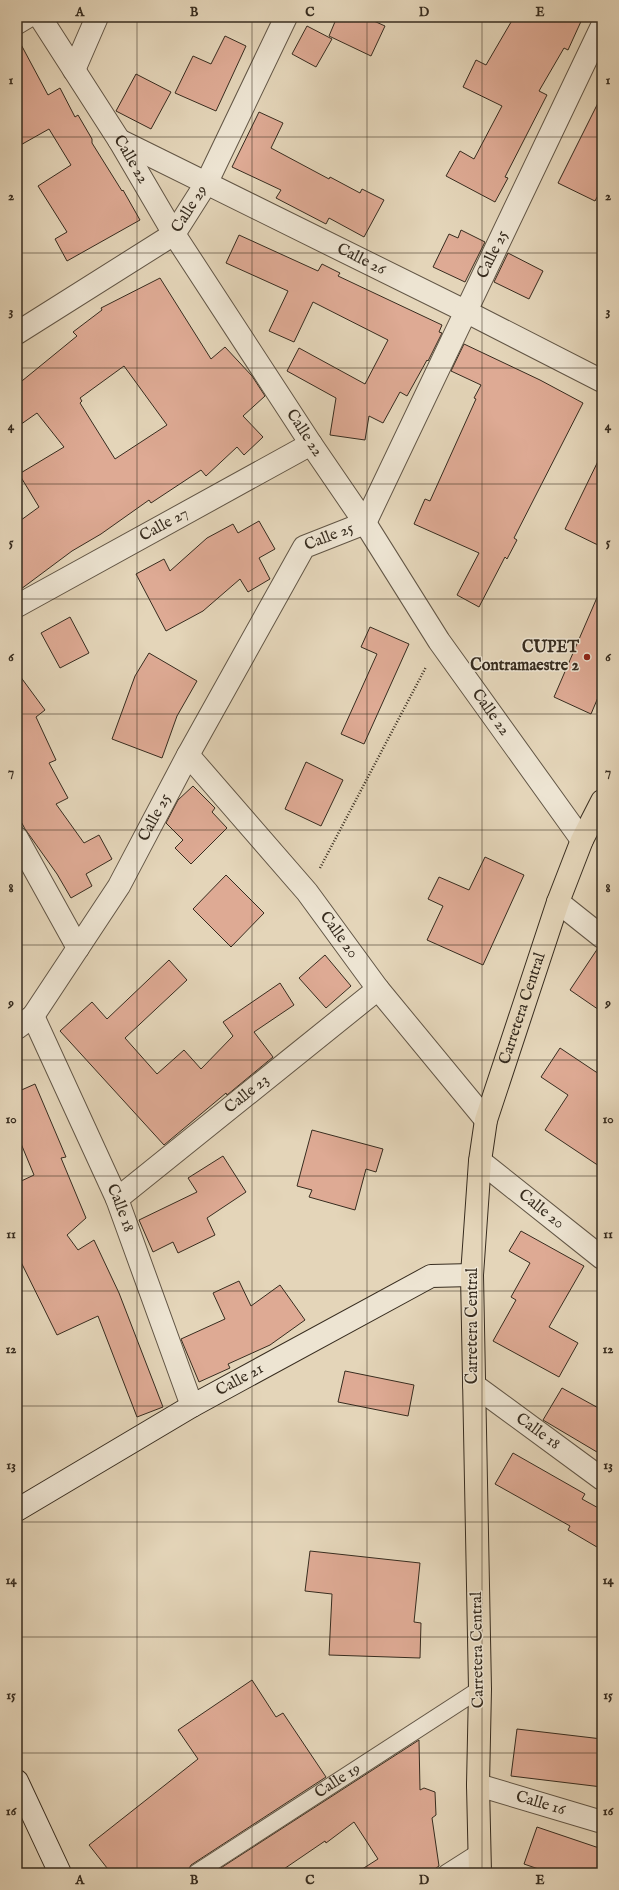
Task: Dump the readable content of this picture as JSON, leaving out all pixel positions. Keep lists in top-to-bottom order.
{
  "streets": {
    "highway": ["Carretera Central"],
    "street": [
      "Calle 22",
      "Calle 29",
      "Calle 25",
      "Calle 26",
      "Calle 27",
      "Calle 20",
      "Calle 23",
      "Calle 18",
      "Calle 21",
      "Calle 16"
    ],
    "lane": ["Calle 19"]
  },
  "crossings": [
    ["Calle 22", "Calle 29"],
    ["Calle 22", "Calle 25"],
    ["Calle 22", "Calle 26"],
    ["Calle 22", "Calle 27"],
    ["Calle 22", "Carretera Central"],
    ["Calle 29", "Calle 26"],
    ["Calle 25", "Calle 26"],
    ["Calle 25", "Calle 20"],
    ["Calle 25", "Calle 18"],
    ["Calle 20", "Carretera Central"],
    ["Calle 20", "Calle 23"],
    ["Carretera Central", "Calle 18"],
    ["Carretera Central", "Calle 21"],
    ["Carretera Central", "Calle 19"],
    ["Carretera Central", "Calle 16"],
    ["Calle 23", "Calle 18"],
    ["Calle 18", "Calle 21"]
  ],
  "places": ["CUPET Contramaestre 2"],
  "grid": {
    "columns": [
      "A",
      "B",
      "C",
      "D",
      "E"
    ],
    "rows": [
      "1",
      "2",
      "3",
      "4",
      "5",
      "6",
      "7",
      "8",
      "9",
      "10",
      "11",
      "12",
      "13",
      "14",
      "15",
      "16"
    ]
  }
}
